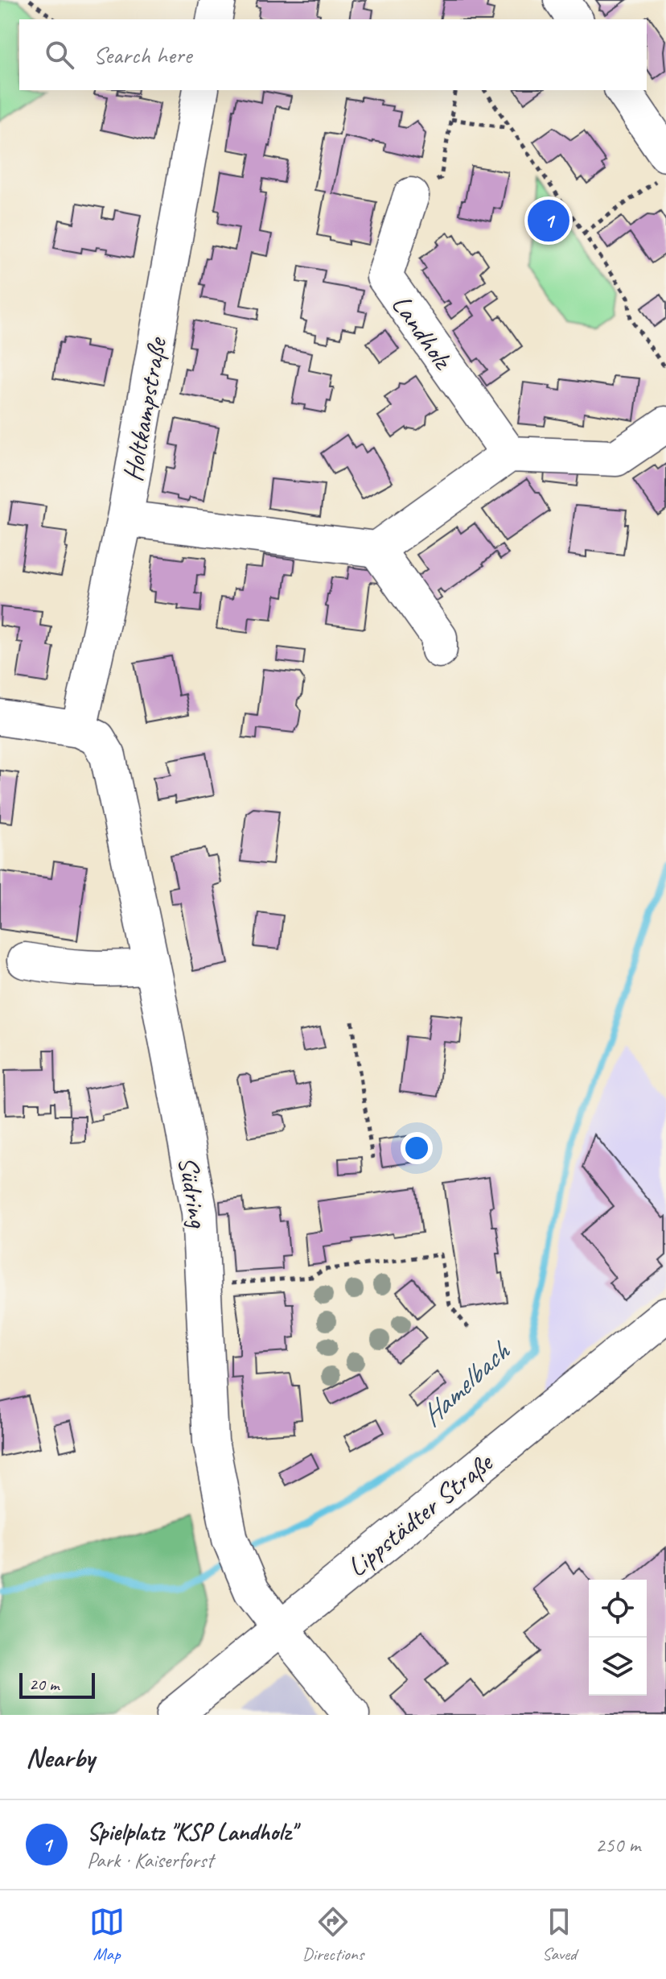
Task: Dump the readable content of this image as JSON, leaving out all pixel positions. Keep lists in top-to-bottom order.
{
  "streets": {
    "street": [
      "Landholz",
      "Holtkampstraße",
      "Südring",
      "Lippstädter Straße"
    ]
  },
  "crossings": [
    ["Holtkampstraße", "Südring"],
    ["Südring", "Lippstädter Straße"]
  ],
  "water": ["Hamelbach"],
  "scale_bar": "20 m",
  "page": {
    "search": "Search here",
    "pins": "1",
    "scale": "20 m",
    "heading": "Nearby",
    "list": [
      {
        "mark": "1",
        "name": "Spielplatz \"KSP Landholz\"",
        "note": "Park · Kaiserforst",
        "value": "250 m"
      }
    ],
    "nav": ["Map", "Directions", "Saved"]
  }
}
